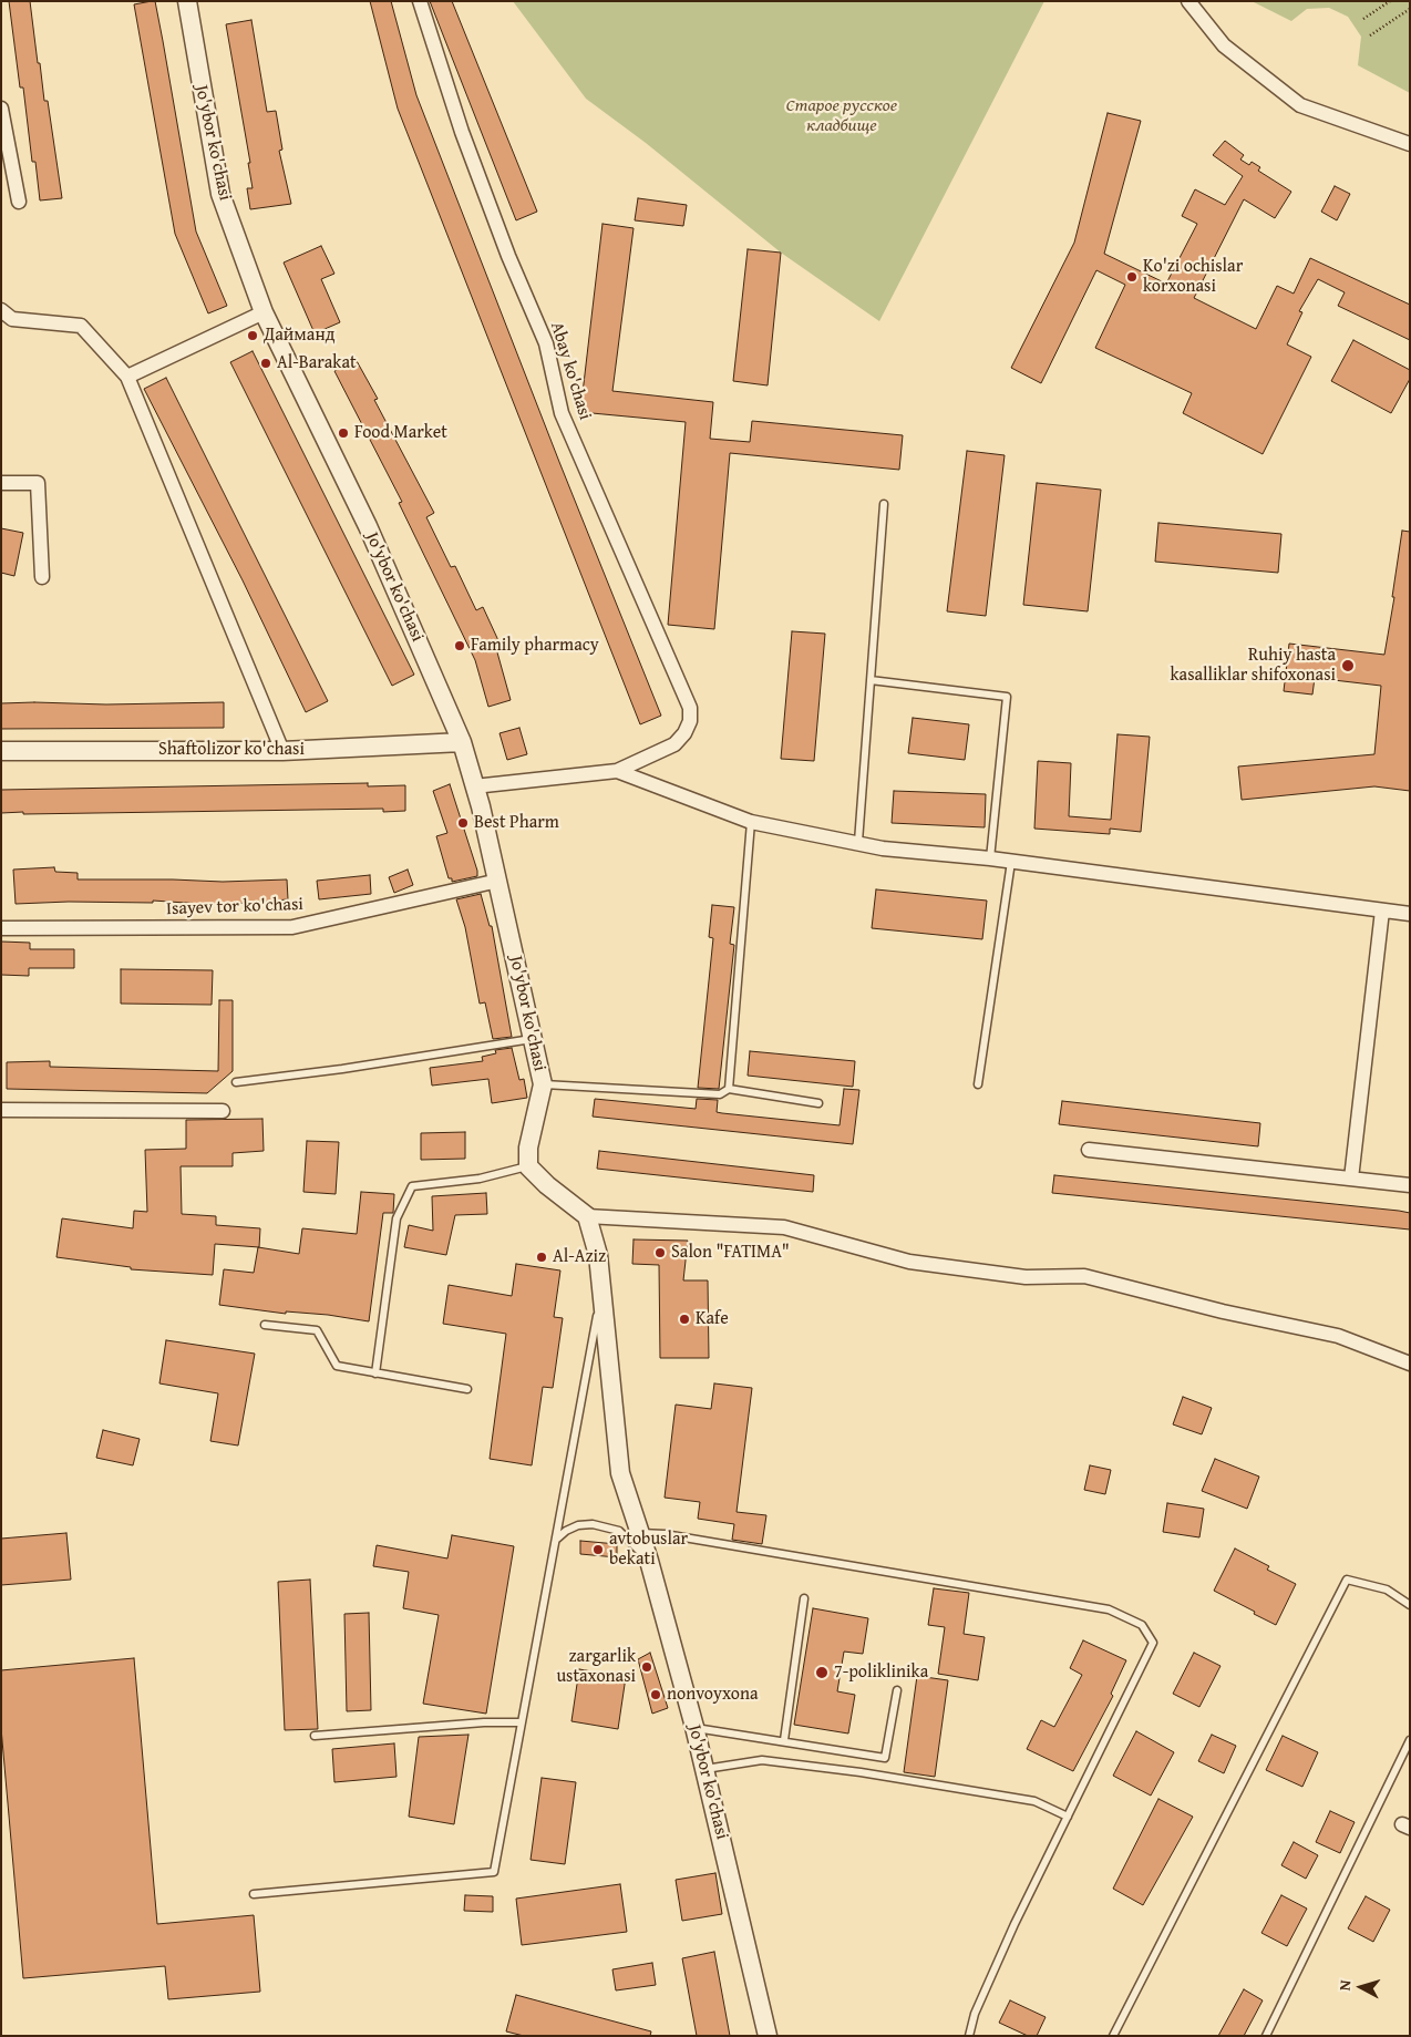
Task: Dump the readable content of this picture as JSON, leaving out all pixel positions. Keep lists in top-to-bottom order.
{
  "streets": {
    "street": [
      "Jo'ybor ko'chasi",
      "Abay ko'chasi",
      "Shaftolizor ko'chasi",
      "Isayev tor ko'chasi"
    ]
  },
  "crossings": [
    ["Jo'ybor ko'chasi", "Shaftolizor ko'chasi"],
    ["Jo'ybor ko'chasi", "Isayev tor ko'chasi"]
  ],
  "parks": ["Старое русское кладбище"],
  "places": [
    "Ko'zi ochislar korxonasi",
    "Дайманд",
    "Al-Barakat",
    "Food Market",
    "Family pharmacy",
    "Ruhiy hasta kasalliklar shifoxonasi",
    "Best Pharm",
    "Salon \"FATIMA\"",
    "Al-Aziz",
    "Kafe",
    "avtobuslar bekati",
    "zargarlik ustaxonasi",
    "7-poliklinika",
    "nonvoyxona"
  ],
  "north": "left"
}
